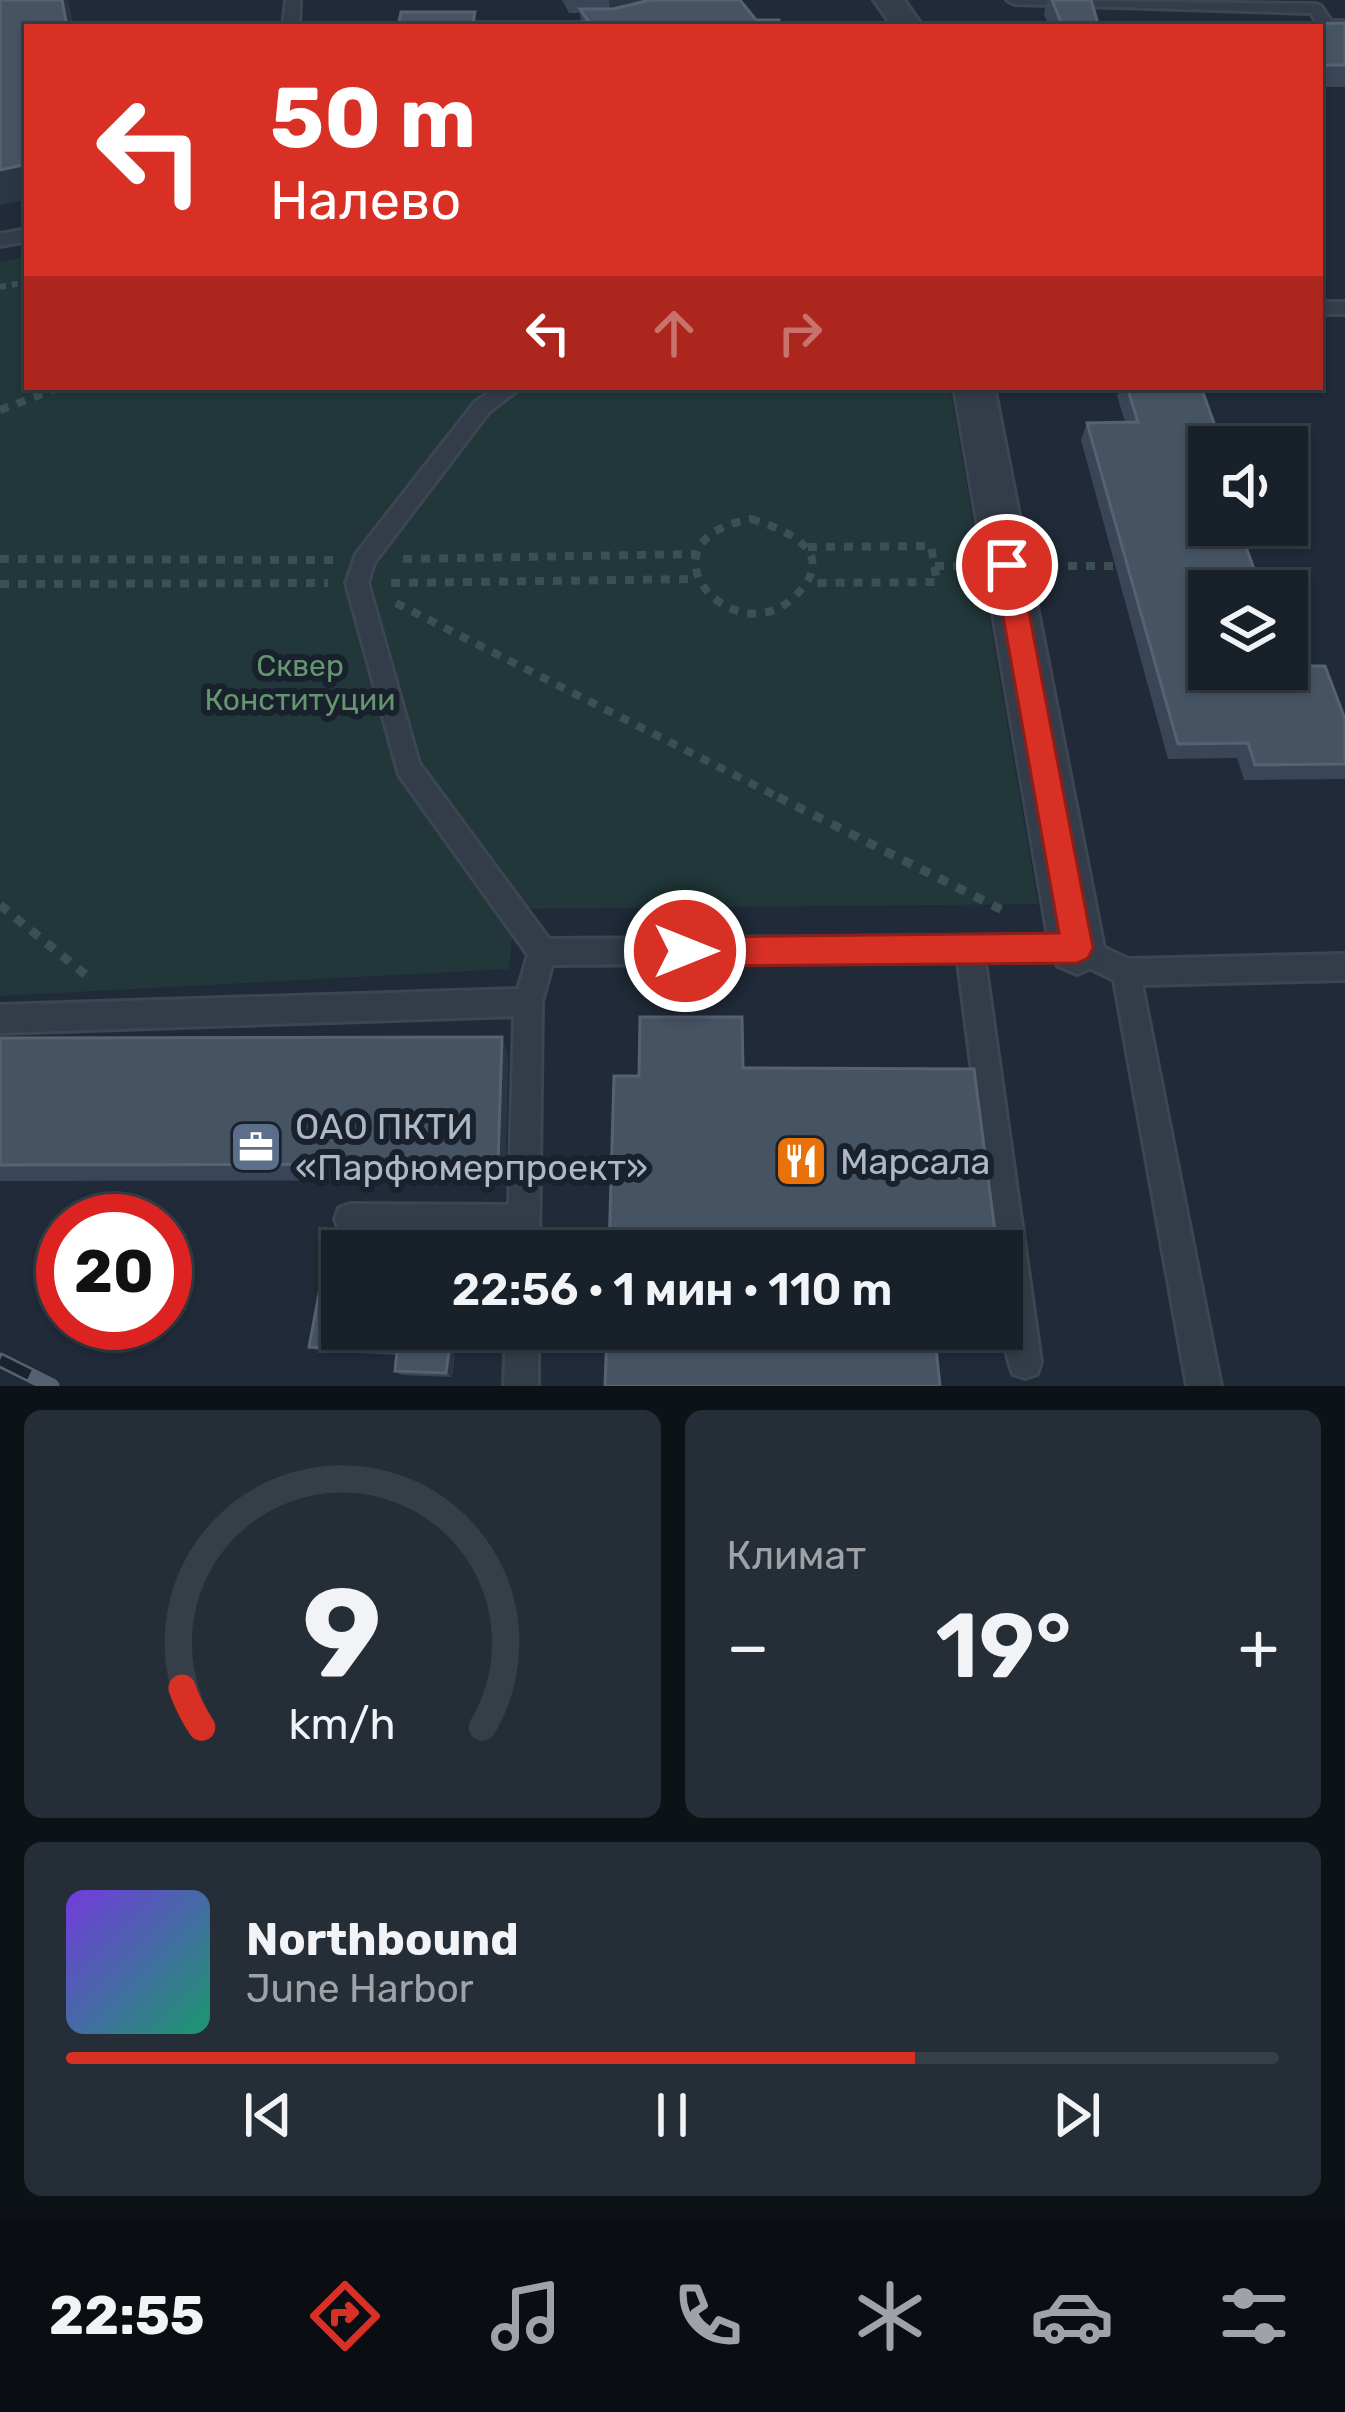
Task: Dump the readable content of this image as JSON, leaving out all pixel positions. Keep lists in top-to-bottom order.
{
  "parks": ["Сквер Конституции"],
  "places": {
    "office": ["ОАО ПКТИ «Парфюмерпроект»"],
    "restaurant": ["Марсала"]
  },
  "page": {
    "turn": ["50 m", "Налево"],
    "limit": "20",
    "trip": "22:56 · 1 мин · 110 m",
    "tile": "Климат",
    "heat": ["−", "19°", "+"],
    "song": ["Northbound", "June Harbor"],
    "tabs": "22:55",
    "gauge": ["9", "km/h"]
  }
}
